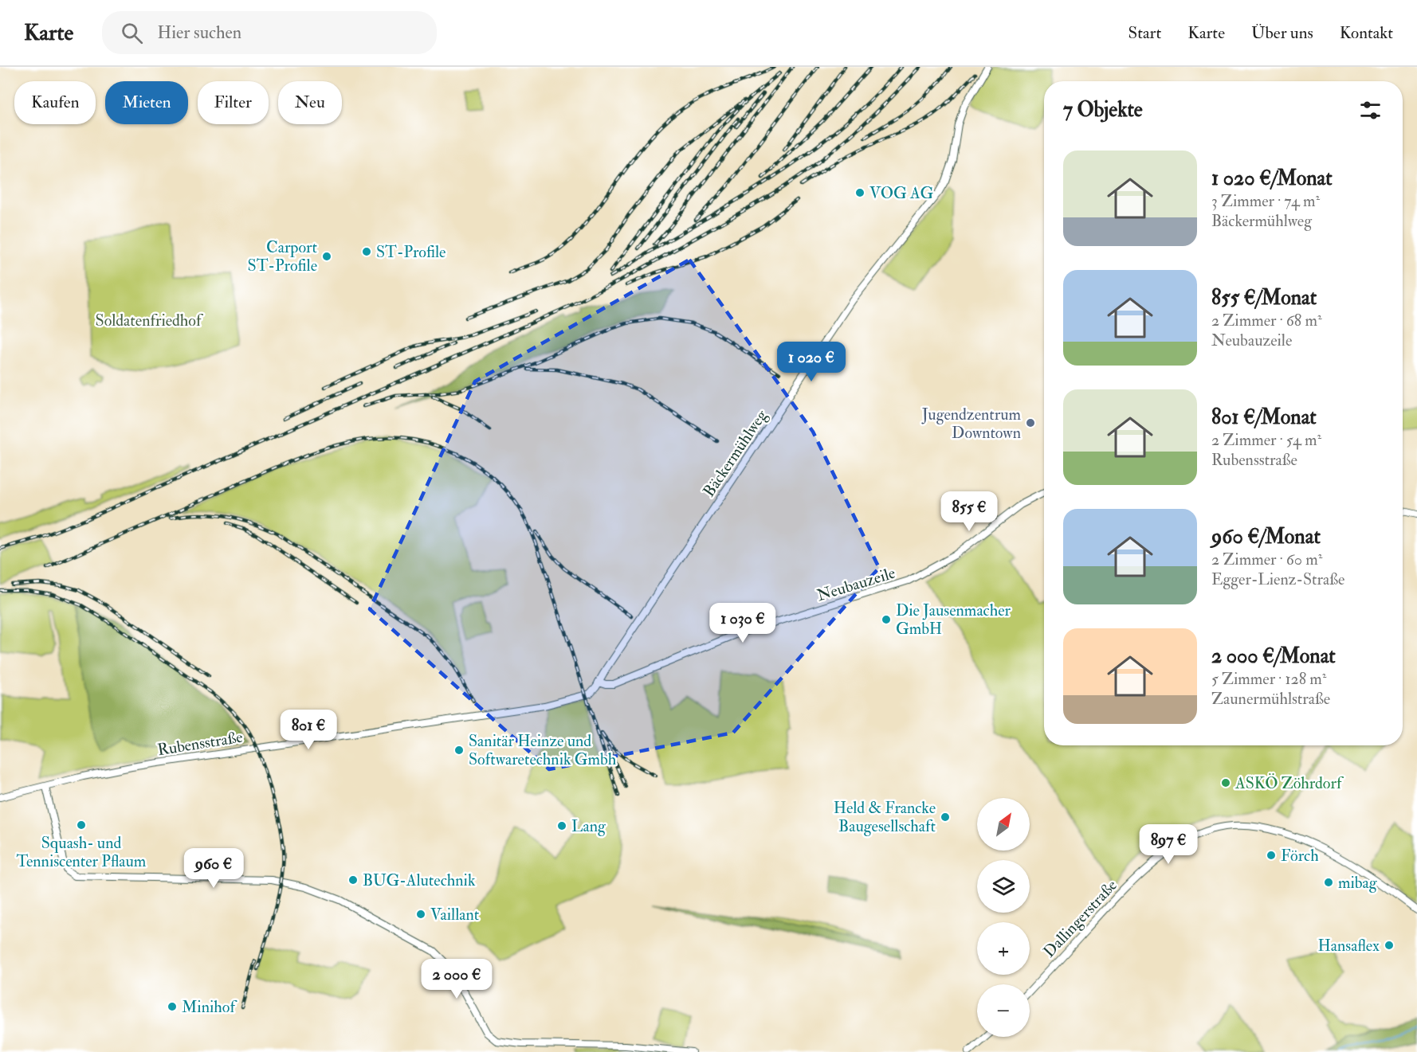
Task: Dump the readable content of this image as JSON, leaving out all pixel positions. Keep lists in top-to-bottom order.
{
  "streets": {
    "street": [
      "Bäckermühlweg",
      "Neubauzeile",
      "Rubensstraße",
      "Dallingerstraße"
    ]
  },
  "crossings": [
    ["Bäckermühlweg", "Neubauzeile"],
    ["Bäckermühlweg", "Rubensstraße"],
    ["Neubauzeile", "Rubensstraße"]
  ],
  "parks": ["Soldatenfriedhof"],
  "places": [
    "VOG AG",
    "ST-Profile",
    "Carport ST-Profile",
    "Jugendzentrum Downtown",
    "Die Jausenmacher GmbH",
    "Sanitär Heinze und Softwaretechnik Gmbh",
    "ASKÖ Zöhrdorf",
    "Held & Francke Baugesellschaft",
    "Squash- und Tenniscenter Pflaum",
    "Lang",
    "Förch",
    "BUG-Alutechnik",
    "mibag",
    "Vaillant",
    "Hansaflex",
    "Minihof"
  ],
  "north": "top right",
  "page": {
    "header": "Karte",
    "search": "Hier suchen",
    "nav": [
      "Start",
      "Karte",
      "Über uns",
      "Kontakt"
    ],
    "chip": [
      "Kaufen",
      "Mieten",
      "Filter",
      "Neu"
    ],
    "heading": "7 Objekte",
    "list": [
      {
        "name": "1 020 €/Monat",
        "note": "3 Zimmer · 74 m² · Bäckermühlweg"
      },
      {
        "name": "855 €/Monat",
        "note": "2 Zimmer · 68 m² · Neubauzeile"
      },
      {
        "name": "801 €/Monat",
        "note": "2 Zimmer · 54 m² · Rubensstraße"
      },
      {
        "name": "960 €/Monat",
        "note": "2 Zimmer · 60 m² · Egger-Lienz-Straße"
      },
      {
        "name": "2 000 €/Monat",
        "note": "5 Zimmer · 128 m² · Zaunermühlstraße"
      }
    ],
    "price": [
      "1 020 €",
      "855 €",
      "1 030 €",
      "801 €",
      "897 €",
      "960 €",
      "2 000 €"
    ],
    "map_buttons": ["+", "−"]
  }
}
